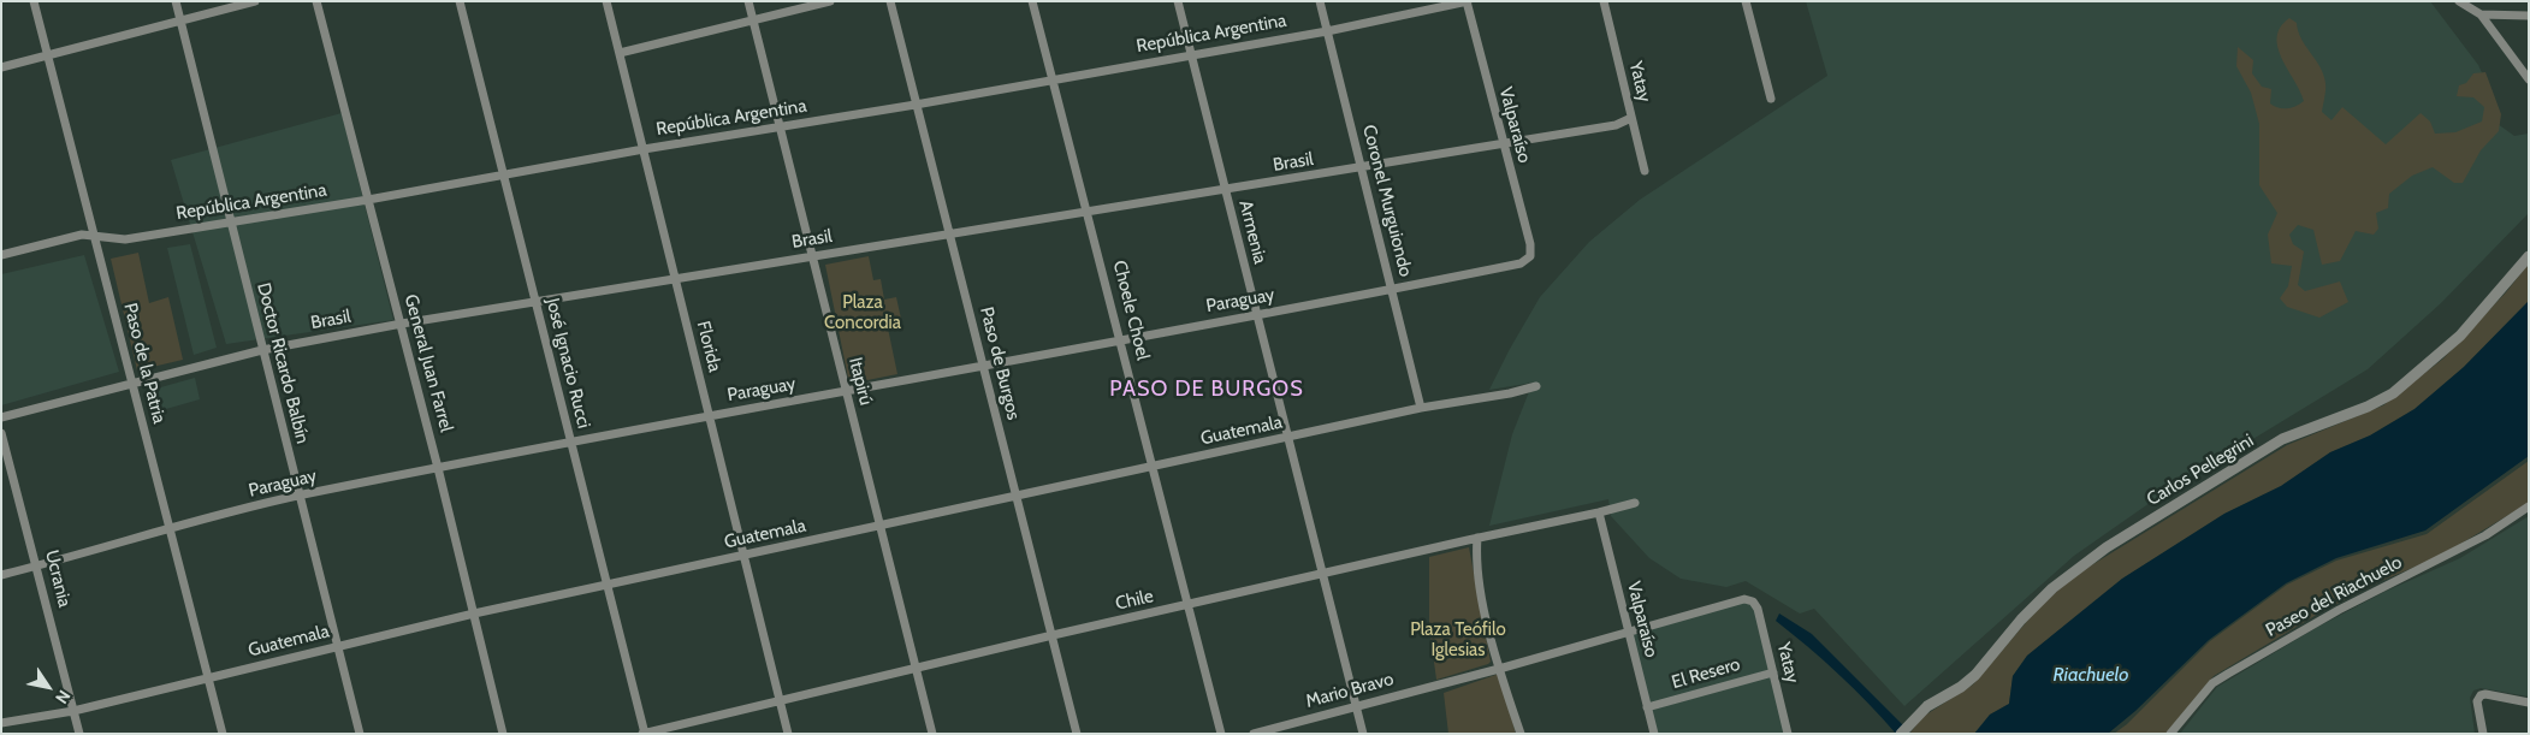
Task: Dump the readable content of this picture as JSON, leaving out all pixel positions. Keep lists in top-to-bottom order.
{
  "streets": {
    "street": [
      "República Argentina",
      "Yatay",
      "Valparaíso",
      "Brasil",
      "Coronel Murguiondo",
      "Armenia",
      "Paraguay",
      "Choele Choel",
      "Florida",
      "Paso de la Patria",
      "Doctor Ricardo Balbín",
      "General Juan Farrel",
      "José Ignacio Rucci",
      "Paso de Burgos",
      "Itapirú",
      "Guatemala",
      "Carlos Pellegrini",
      "Ucrania",
      "Paseo del Riachuelo",
      "Chile",
      "El Resero",
      "Mario Bravo"
    ]
  },
  "crossings": [
    ["República Argentina", "Valparaíso"],
    ["República Argentina", "Coronel Murguiondo"],
    ["República Argentina", "Armenia"],
    ["República Argentina", "Choele Choel"],
    ["República Argentina", "Florida"],
    ["República Argentina", "Paso de la Patria"],
    ["República Argentina", "Doctor Ricardo Balbín"],
    ["República Argentina", "General Juan Farrel"],
    ["República Argentina", "José Ignacio Rucci"],
    ["República Argentina", "Paso de Burgos"],
    ["República Argentina", "Itapirú"],
    ["Yatay", "Brasil"],
    ["Yatay", "El Resero"],
    ["Yatay", "Mario Bravo"],
    ["Valparaíso", "Brasil"],
    ["Valparaíso", "Paraguay"],
    ["Valparaíso", "Chile"],
    ["Valparaíso", "El Resero"],
    ["Valparaíso", "Mario Bravo"],
    ["Brasil", "Coronel Murguiondo"],
    ["Brasil", "Armenia"],
    ["Brasil", "Choele Choel"],
    ["Brasil", "Florida"],
    ["Brasil", "Paso de la Patria"],
    ["Brasil", "Doctor Ricardo Balbín"],
    ["Brasil", "General Juan Farrel"],
    ["Brasil", "José Ignacio Rucci"],
    ["Brasil", "Paso de Burgos"],
    ["Brasil", "Itapirú"],
    ["Coronel Murguiondo", "Paraguay"],
    ["Coronel Murguiondo", "Guatemala"],
    ["Armenia", "Paraguay"],
    ["Armenia", "Guatemala"],
    ["Armenia", "Chile"],
    ["Armenia", "Mario Bravo"],
    ["Paraguay", "Choele Choel"],
    ["Paraguay", "Florida"],
    ["Paraguay", "Paso de la Patria"],
    ["Paraguay", "Doctor Ricardo Balbín"],
    ["Paraguay", "General Juan Farrel"],
    ["Paraguay", "José Ignacio Rucci"],
    ["Paraguay", "Paso de Burgos"],
    ["Paraguay", "Itapirú"],
    ["Paraguay", "Ucrania"],
    ["Choele Choel", "Guatemala"],
    ["Choele Choel", "Chile"],
    ["Florida", "Guatemala"],
    ["Florida", "Chile"],
    ["Paso de la Patria", "Guatemala"],
    ["Doctor Ricardo Balbín", "Guatemala"],
    ["General Juan Farrel", "Guatemala"],
    ["José Ignacio Rucci", "Guatemala"],
    ["José Ignacio Rucci", "Chile"],
    ["Paso de Burgos", "Guatemala"],
    ["Paso de Burgos", "Chile"],
    ["Itapirú", "Guatemala"],
    ["Itapirú", "Chile"],
    ["Guatemala", "Ucrania"]
  ],
  "districts": ["PASO DE BURGOS"],
  "water": ["Riachuelo"],
  "parks": ["Plaza Concordia", "Plaza Teófilo Iglesias"],
  "north": "bottom right"
}
